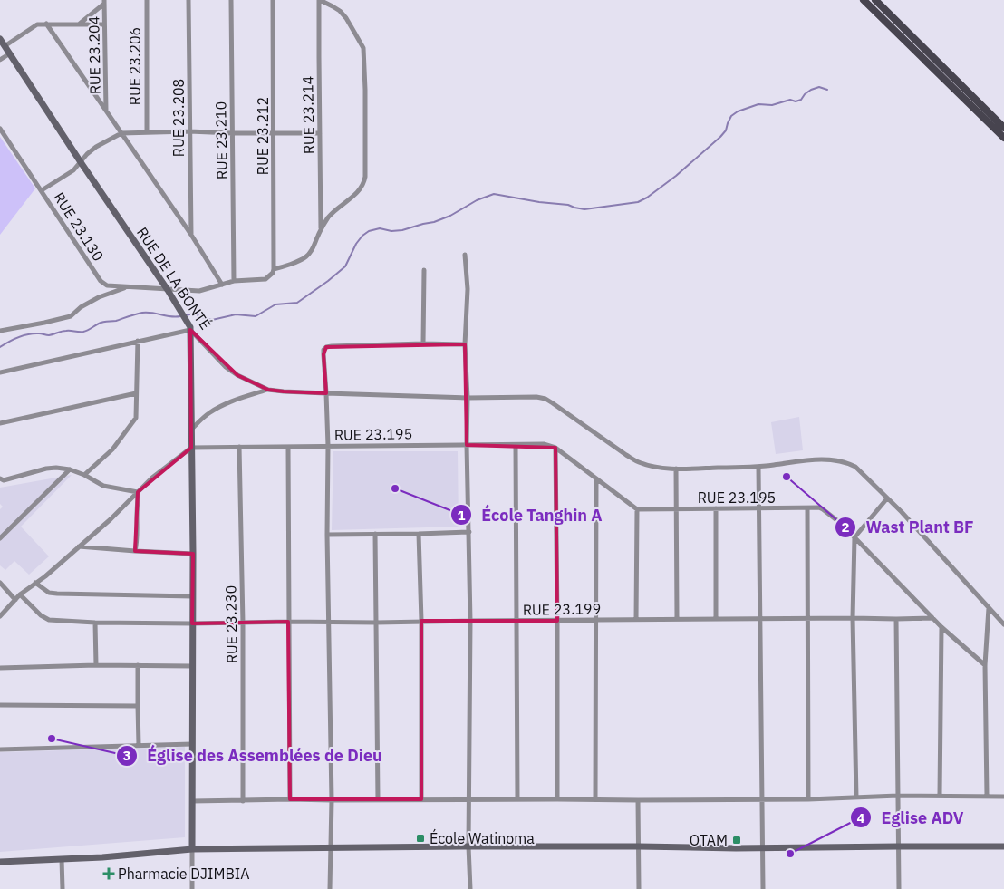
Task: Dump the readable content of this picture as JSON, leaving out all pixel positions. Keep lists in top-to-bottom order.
{
  "streets": {
    "street": [
      "RUE 23.204",
      "RUE 23.206",
      "RUE 23.214",
      "RUE 23.208",
      "RUE 23.212",
      "RUE 23.210",
      "RUE 23.130",
      "RUE DE LA BONTÉ",
      "RUE 23.195",
      "RUE 23.199",
      "RUE 23.230"
    ]
  },
  "crossings": [
    ["RUE 23.214", "RUE 23.130"],
    ["RUE 23.212", "RUE 23.130"],
    ["RUE 23.210", "RUE 23.130"],
    ["RUE 23.130", "RUE DE LA BONTÉ"],
    ["RUE 23.195", "RUE 23.199"],
    ["RUE 23.195", "RUE 23.230"],
    ["RUE 23.199", "RUE 23.230"]
  ],
  "places": {
    "other": [
      "Wast Plant BF",
      "École Tanghin A",
      "Église des Assemblées de Dieu",
      "Eglise ADV"
    ],
    "transit": ["École Watinoma", "OTAM"],
    "health": ["Pharmacie DJIMBIA"]
  }
}
